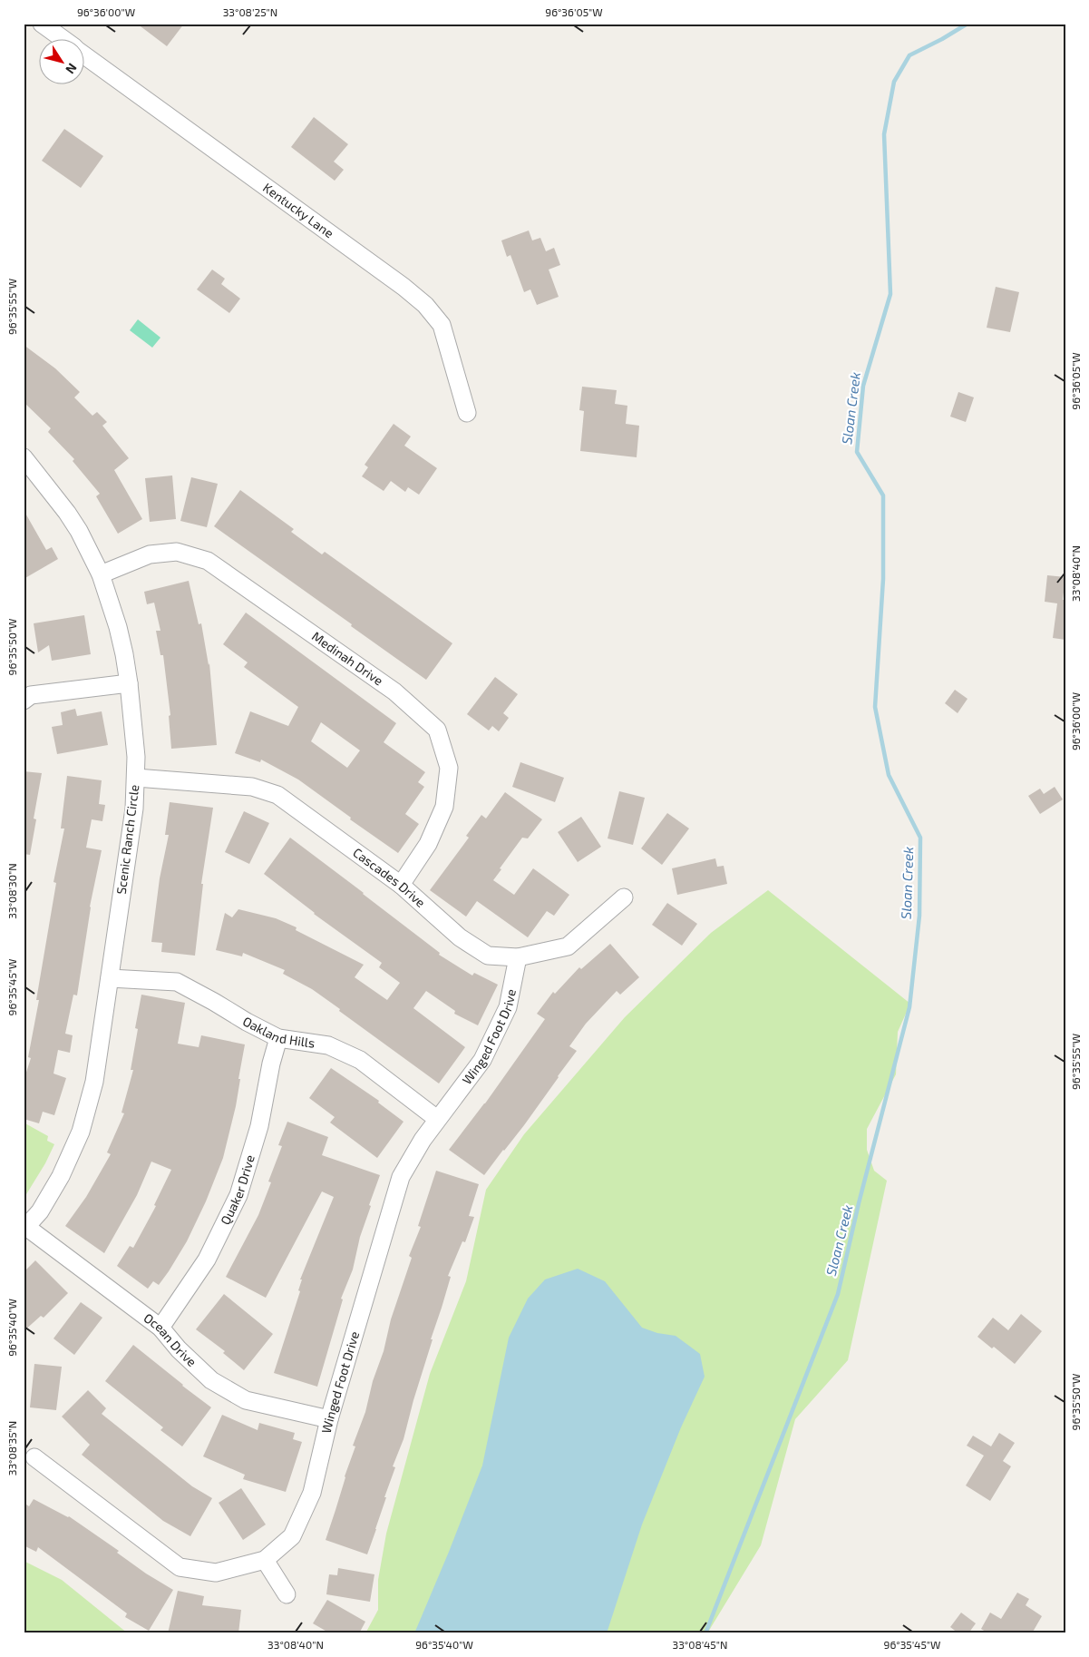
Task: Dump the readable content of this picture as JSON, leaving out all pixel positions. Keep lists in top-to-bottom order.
{
  "streets": {
    "street": [
      "Kentucky Lane",
      "Medinah Drive",
      "Scenic Ranch Circle",
      "Cascades Drive",
      "Oakland Hills",
      "Winged Foot Drive",
      "Quaker Drive",
      "Ocean Drive"
    ]
  },
  "crossings": [
    ["Medinah Drive", "Scenic Ranch Circle"],
    ["Medinah Drive", "Cascades Drive"],
    ["Scenic Ranch Circle", "Cascades Drive"],
    ["Scenic Ranch Circle", "Oakland Hills"],
    ["Scenic Ranch Circle", "Ocean Drive"],
    ["Cascades Drive", "Winged Foot Drive"],
    ["Oakland Hills", "Winged Foot Drive"],
    ["Oakland Hills", "Quaker Drive"],
    ["Winged Foot Drive", "Ocean Drive"],
    ["Quaker Drive", "Ocean Drive"]
  ],
  "water": ["Sloan Creek"],
  "north": "bottom right",
  "coordinates": [
    "96°36'00\"W",
    "33°08'25\"N",
    "96°36'05\"W",
    "96°35'55\"W",
    "33°08'40\"N",
    "96°35'50\"W",
    "33°08'30\"N",
    "96°35'45\"W",
    "96°35'40\"W",
    "33°08'35\"N",
    "33°08'45\"N"
  ]
}
